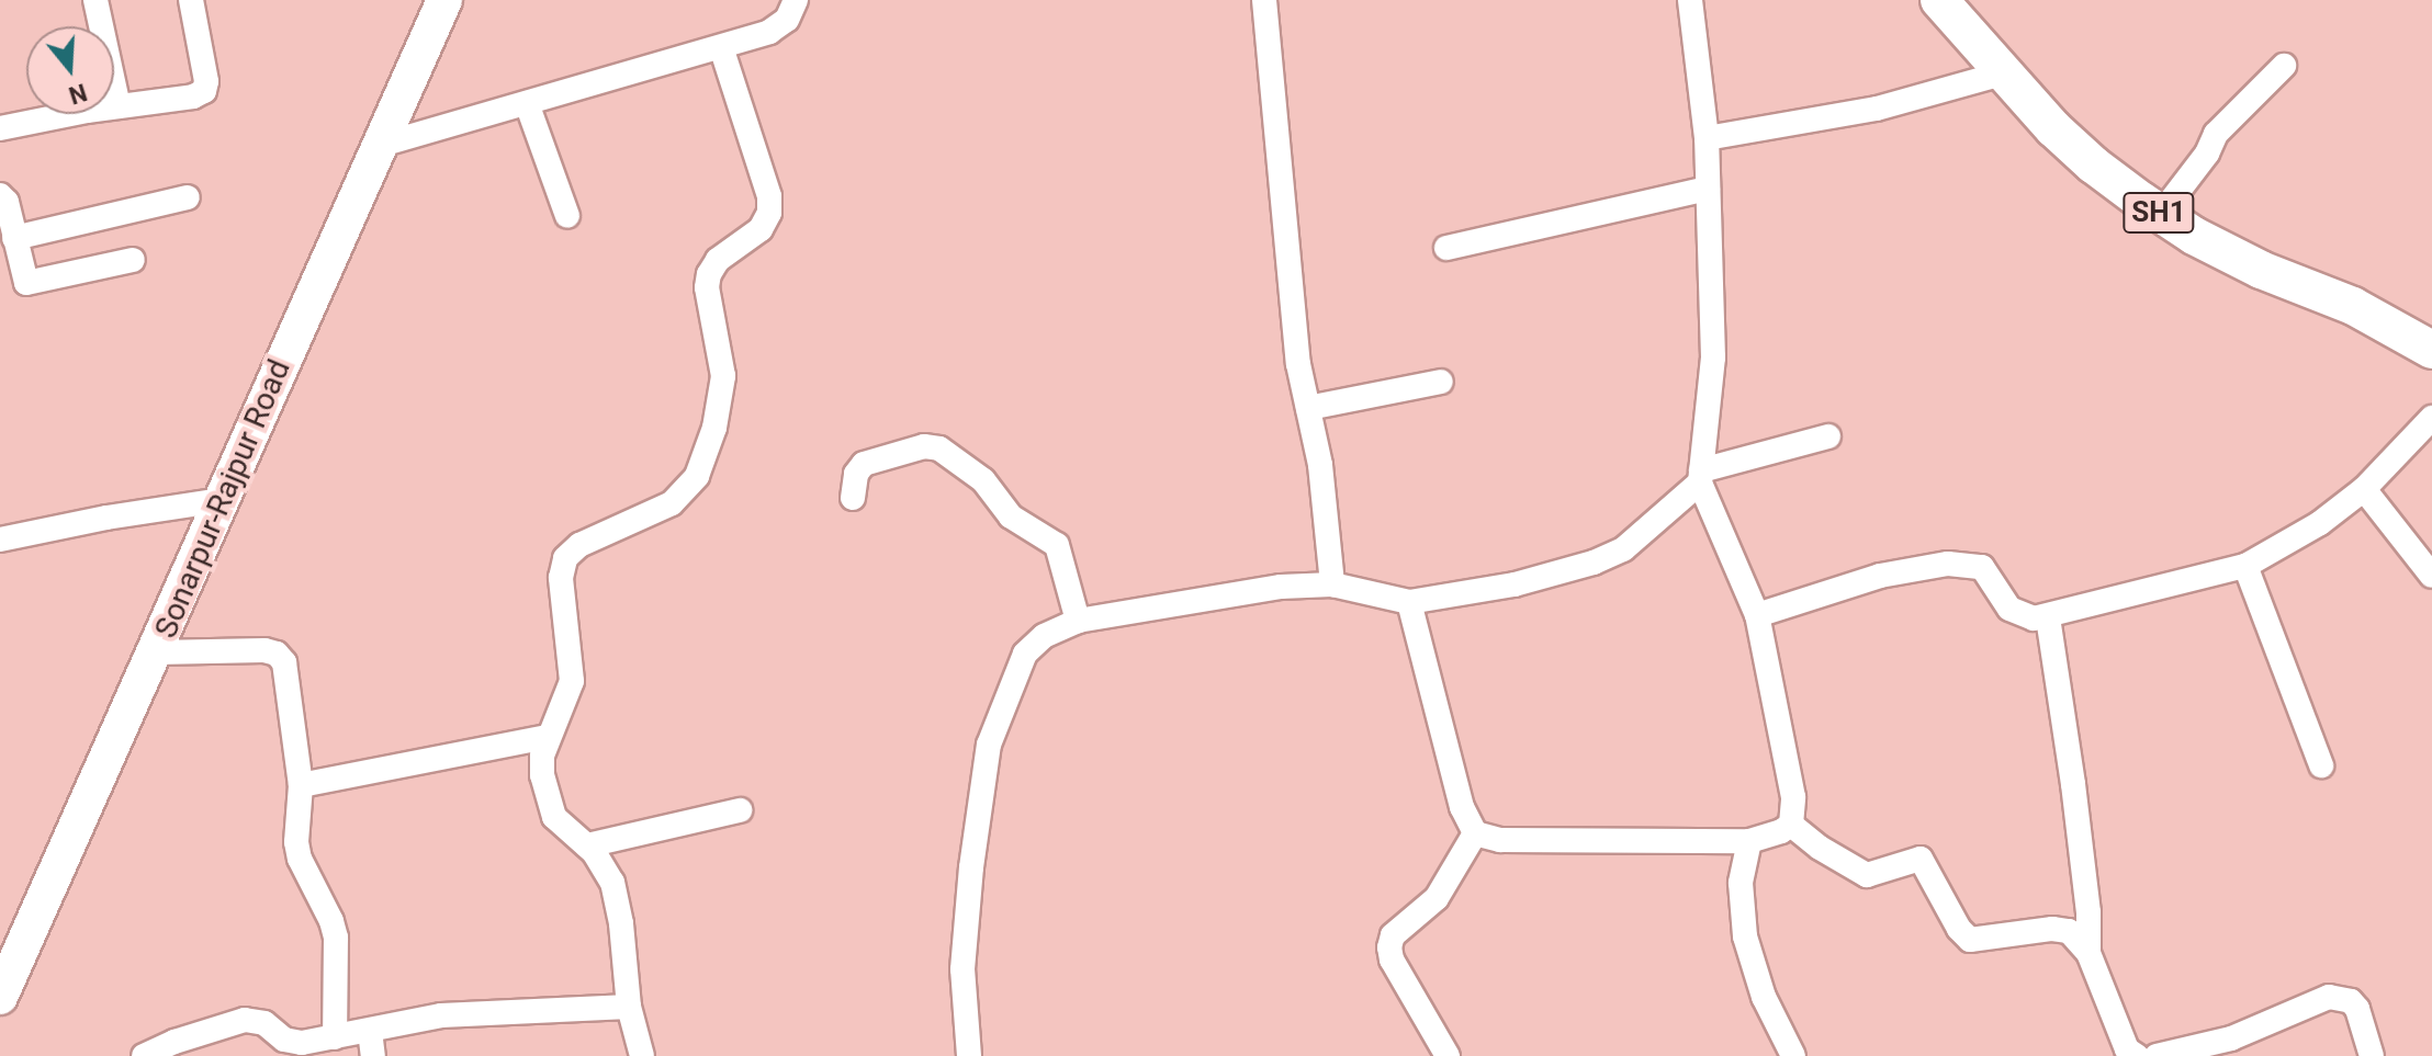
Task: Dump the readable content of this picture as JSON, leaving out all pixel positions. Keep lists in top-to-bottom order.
{
  "streets": {
    "main road": ["SH1", "Sonarpur-Rajpur Road"]
  },
  "north": "bottom"
}
